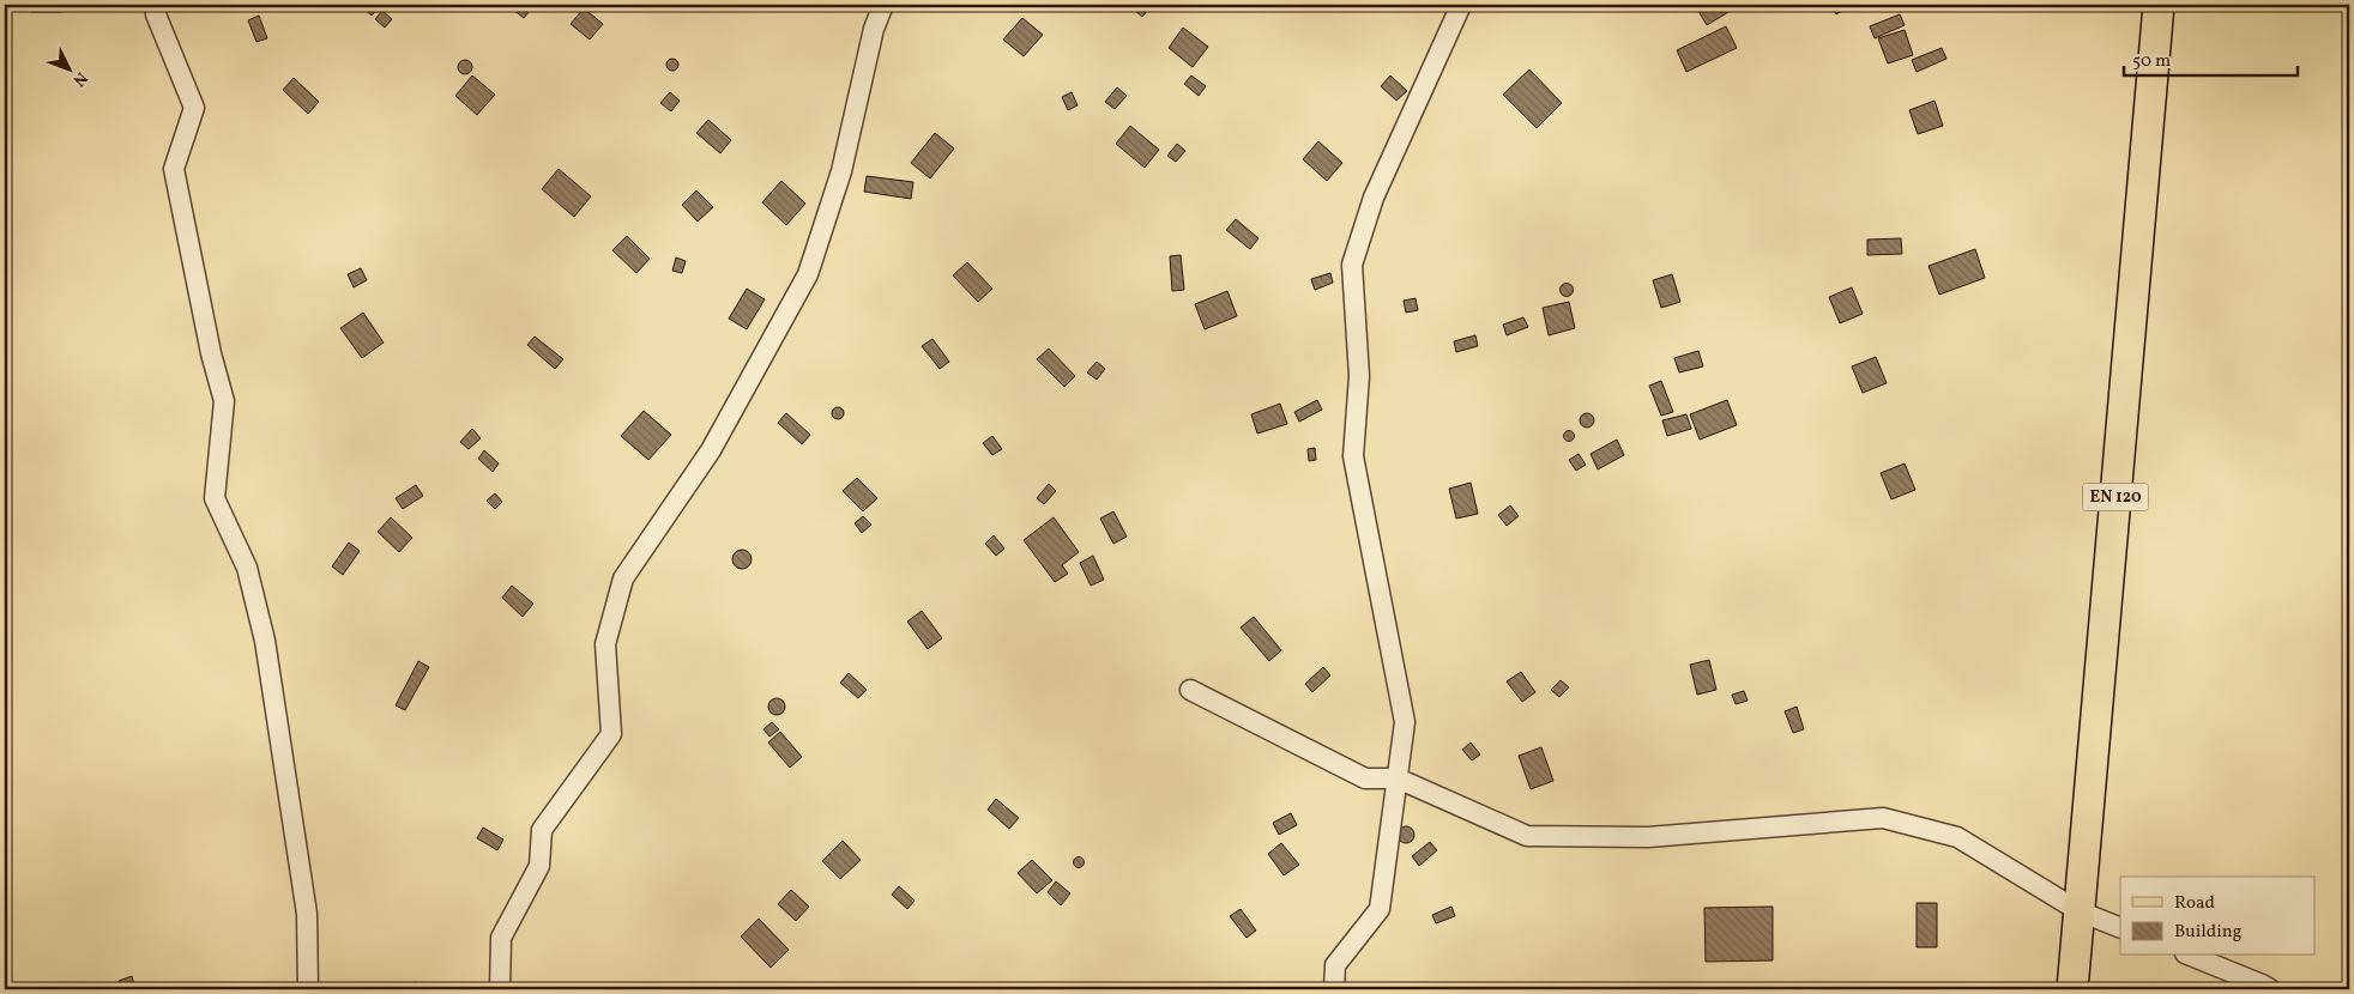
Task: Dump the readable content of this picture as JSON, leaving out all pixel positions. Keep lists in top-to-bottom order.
{
  "streets": {
    "main road": ["EN 120"]
  },
  "legend": ["Road", "Building"],
  "scale_bar": "50 m",
  "north": "bottom right"
}
